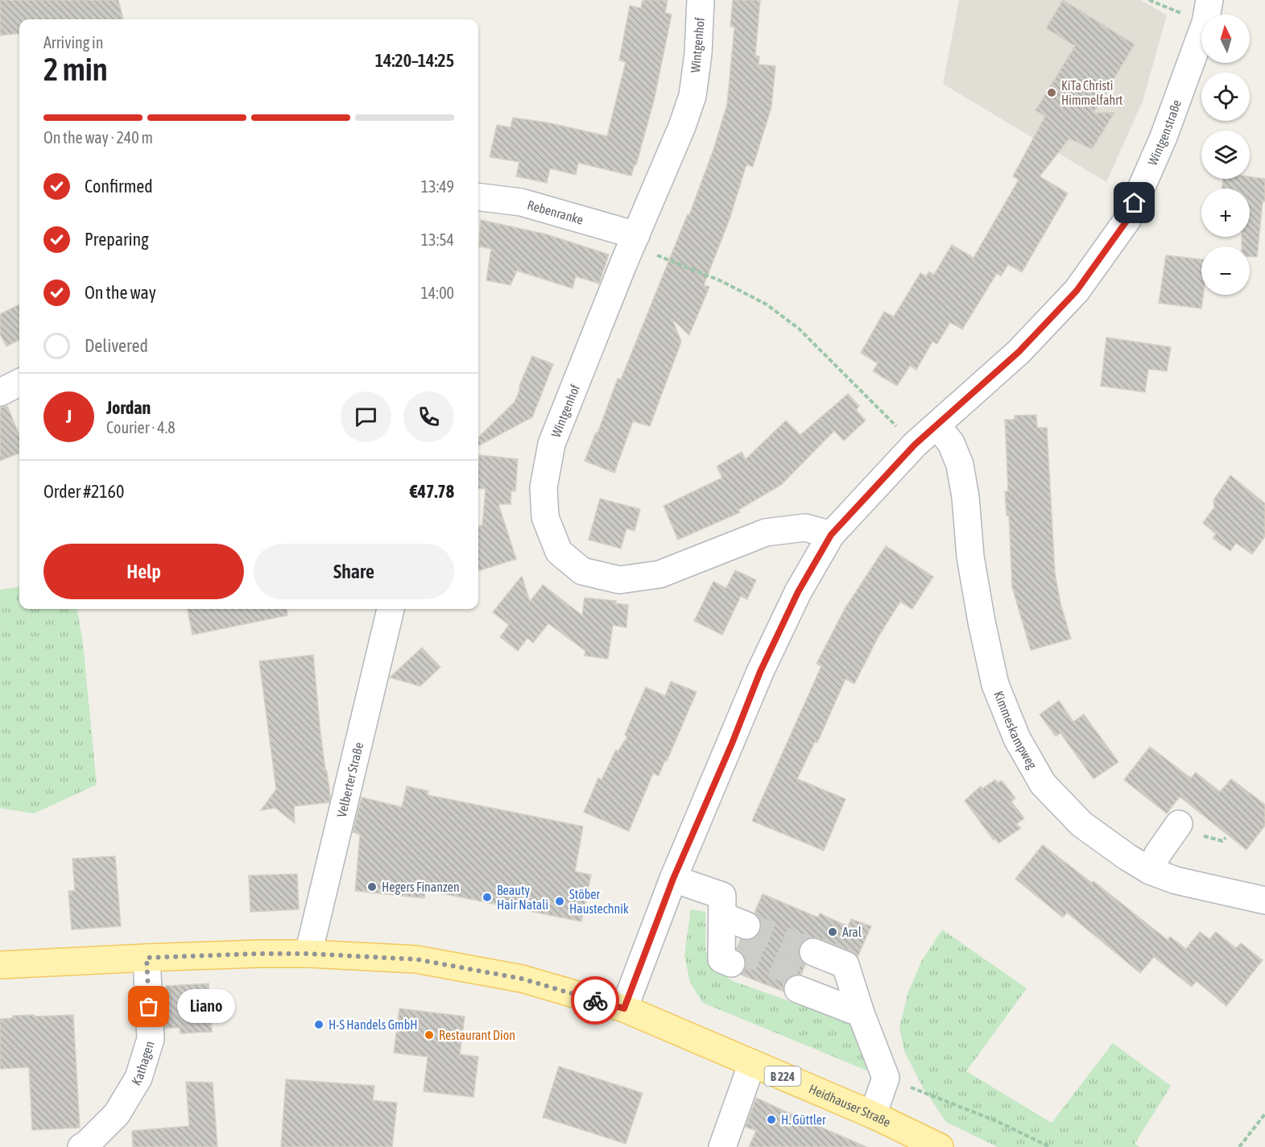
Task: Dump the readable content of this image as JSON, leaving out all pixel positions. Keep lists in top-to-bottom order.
{
  "streets": {
    "main road": ["B 224", "Heidhauser Straße"],
    "street": [
      "Wintgenhof",
      "Wintgenstraße",
      "Rebenranke",
      "Kimmeskampweg",
      "Velberter Straße",
      "Kathagen"
    ]
  },
  "crossings": [
    ["Wintgenhof", "Wintgenstraße"],
    ["Wintgenhof", "Rebenranke"],
    ["Wintgenstraße", "Kimmeskampweg"],
    ["Wintgenstraße", "B 224"],
    ["Wintgenstraße", "Heidhauser Straße"],
    ["Velberter Straße", "B 224"],
    ["Kathagen", "B 224"],
    ["B 224", "Heidhauser Straße"]
  ],
  "places": [
    "KiTa Christi Himmelfahrt",
    "Hegers Finanzen",
    "Beauty Hair Natali",
    "Stöber Haustechnik",
    "Aral",
    "Liano",
    "H-S Handels GmbH",
    "Restaurant Dion",
    "H. Güttler"
  ],
  "north": "top",
  "page": {
    "map_buttons": ["+", "−"],
    "heading": ["2 min", "Arriving in", "14:20–14:25"],
    "panel": [
      "Jordan",
      "Courier · 4.8",
      "Order #2160",
      "€47.78"
    ],
    "bar": "On the way · 240 m",
    "list": [
      ["Confirmed", "13:49"],
      ["Preparing", "13:54"],
      ["On the way", "14:00"],
      "Delivered"
    ],
    "round": "J",
    "buttons": ["Help", "Share"],
    "bubble": "Liano"
  }
}
